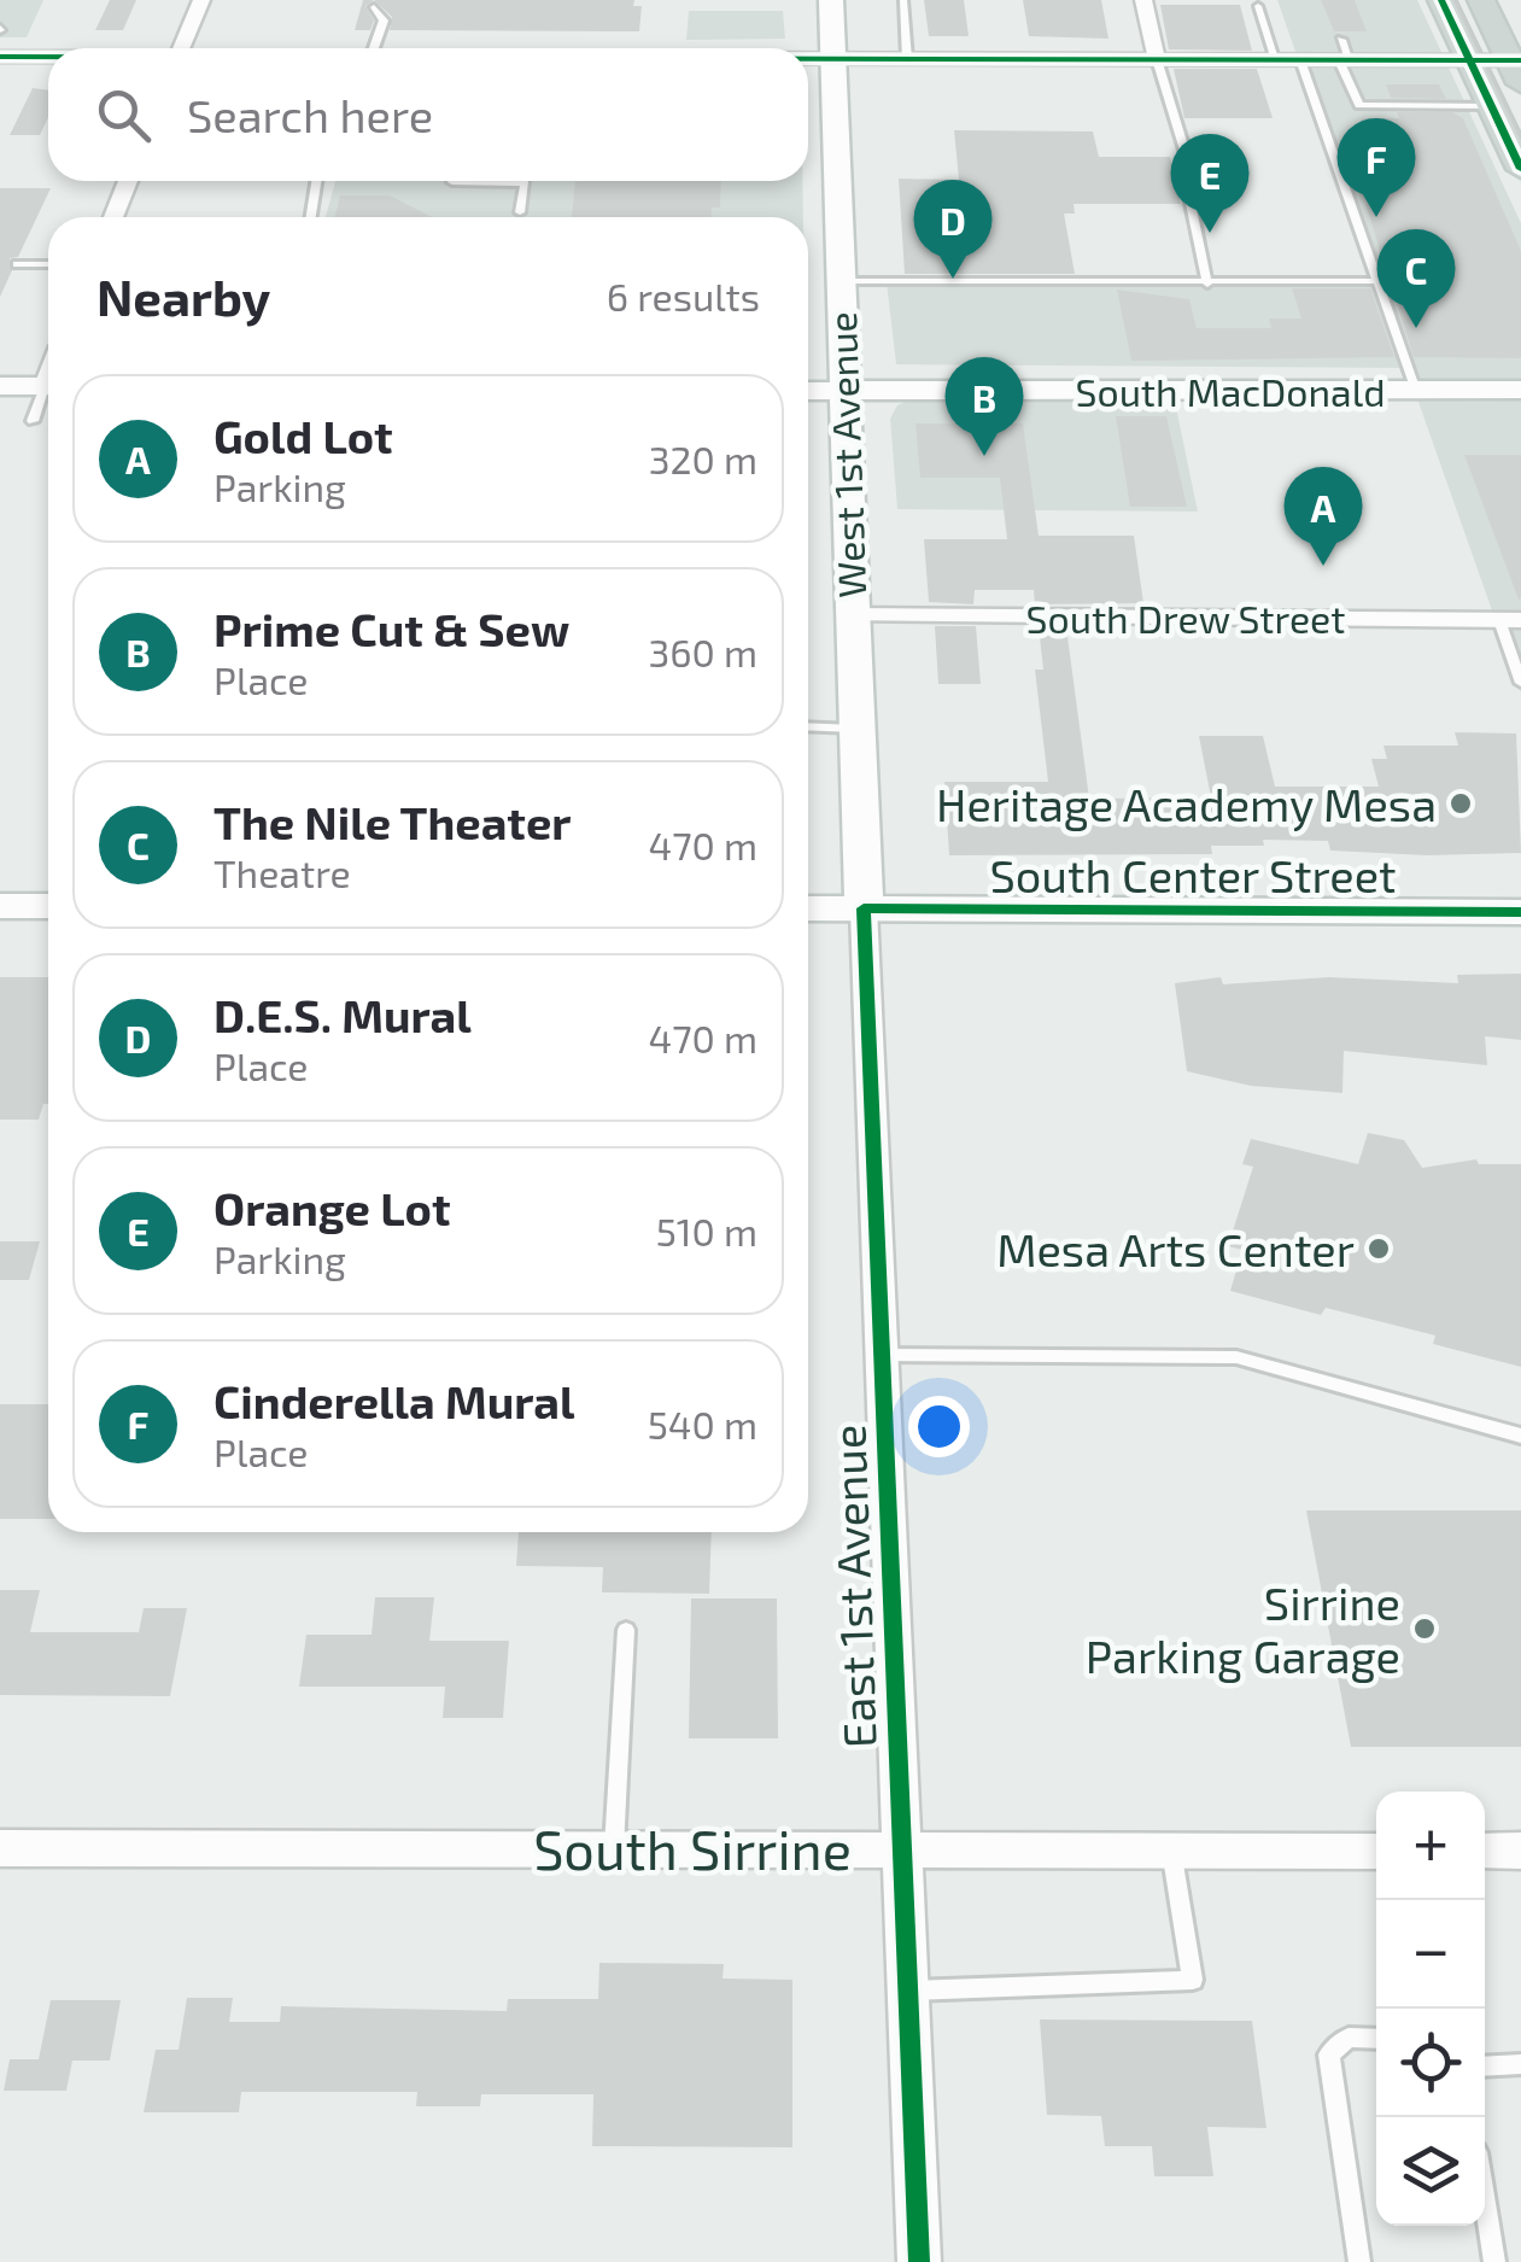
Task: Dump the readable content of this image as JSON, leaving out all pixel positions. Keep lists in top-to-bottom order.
{
  "streets": {
    "street": [
      "South MacDonald",
      "West 1st Avenue",
      "South Drew Street",
      "South Center Street",
      "East 1st Avenue",
      "South Sirrine"
    ]
  },
  "crossings": [
    ["South MacDonald", "West 1st Avenue"],
    ["West 1st Avenue", "South Drew Street"],
    ["West 1st Avenue", "South Center Street"],
    ["West 1st Avenue", "East 1st Avenue"],
    ["South Center Street", "East 1st Avenue"],
    ["East 1st Avenue", "South Sirrine"]
  ],
  "places": ["Heritage Academy Mesa", "Mesa Arts Center", "Sirrine Parking Garage"],
  "page": {
    "search": "Search here",
    "pins": [
      "F",
      "E",
      "D",
      "C",
      "B",
      "A"
    ],
    "heading": ["Nearby", "6 results"],
    "list": [
      {
        "mark": "A",
        "name": "Gold Lot",
        "note": "Parking",
        "value": "320 m"
      },
      {
        "mark": "B",
        "name": "Prime Cut & Sew",
        "note": "Place",
        "value": "360 m"
      },
      {
        "mark": "C",
        "name": "The Nile Theater",
        "note": "Theatre",
        "value": "470 m"
      },
      {
        "mark": "D",
        "name": "D.E.S. Mural",
        "note": "Place",
        "value": "470 m"
      },
      {
        "mark": "E",
        "name": "Orange Lot",
        "note": "Parking",
        "value": "510 m"
      },
      {
        "mark": "F",
        "name": "Cinderella Mural",
        "note": "Place",
        "value": "540 m"
      }
    ],
    "map_buttons": ["+", "−"]
  }
}
